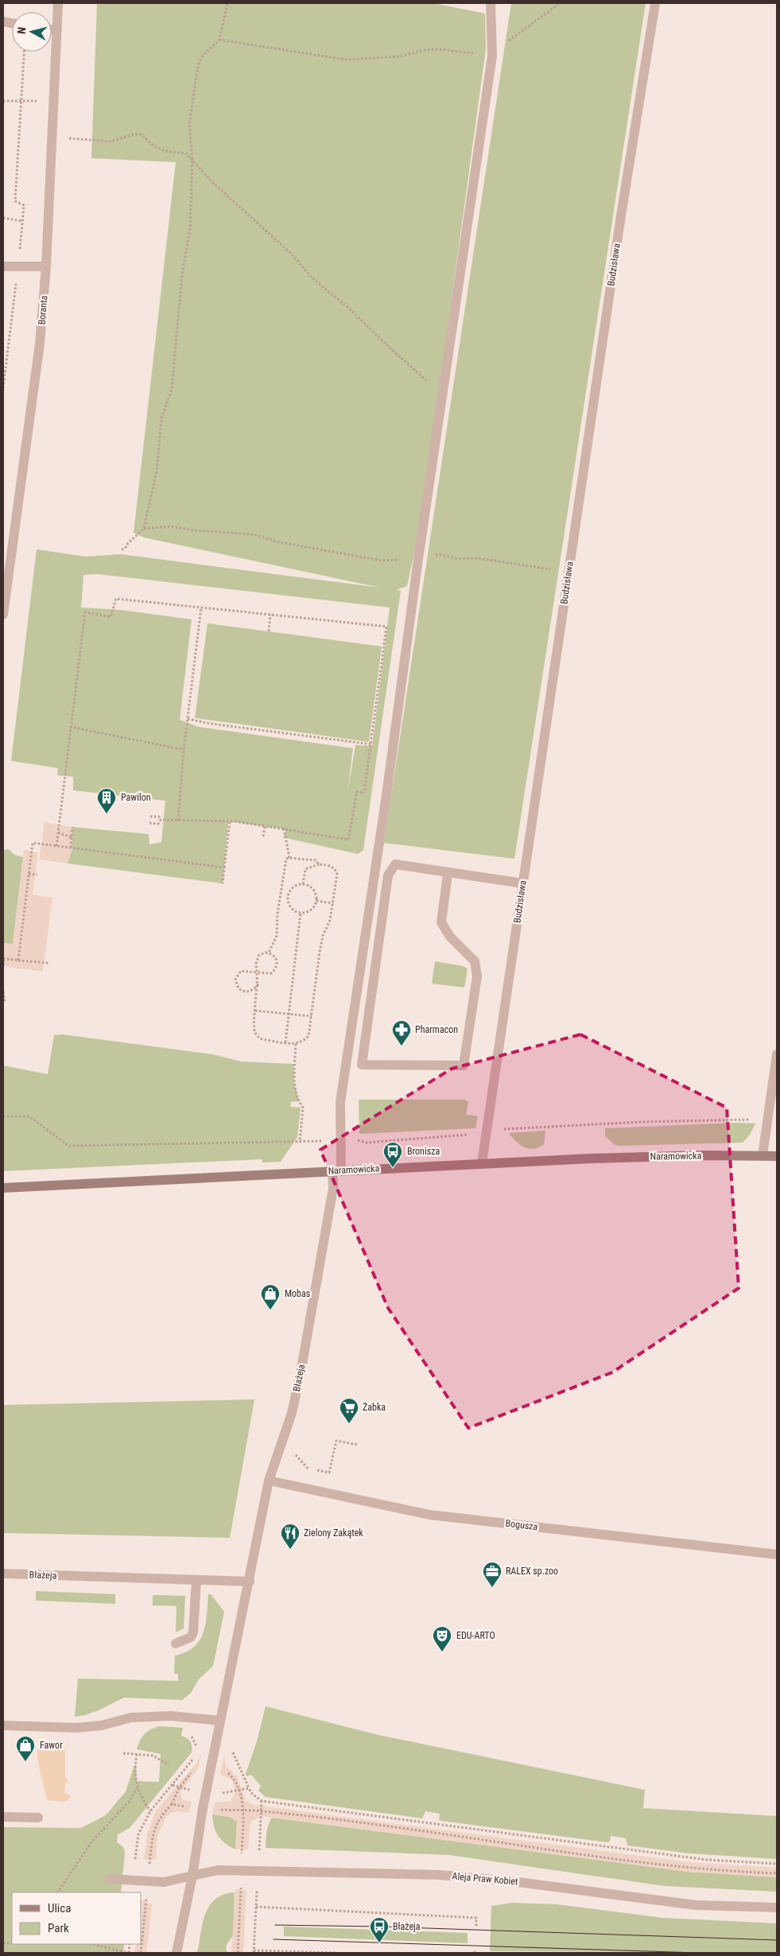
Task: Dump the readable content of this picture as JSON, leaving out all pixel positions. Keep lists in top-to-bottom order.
{
  "streets": {
    "street": [
      "Budzisława",
      "Boranta",
      "Naramowicka",
      "Błażeja",
      "Bogusza",
      "Aleja Praw Kobiet"
    ]
  },
  "crossings": [
    ["Budzisława", "Naramowicka"],
    ["Naramowicka", "Błażeja"],
    ["Błażeja", "Bogusza"],
    ["Błażeja", "Aleja Praw Kobiet"]
  ],
  "places": {
    "building": ["Pawilon"],
    "pharmacy": ["Pharmacon"],
    "bus stop": ["Bronisza", "Błażeja"],
    "shop": ["Mobas", "Fawor"],
    "supermarket": ["Żabka"],
    "restaurant": ["Zielony Zakątek"],
    "office": ["RALEX sp.zoo"],
    "theatre": ["EDU-ARTO"]
  },
  "legend": ["Ulica", "Park"],
  "north": "left"
}
